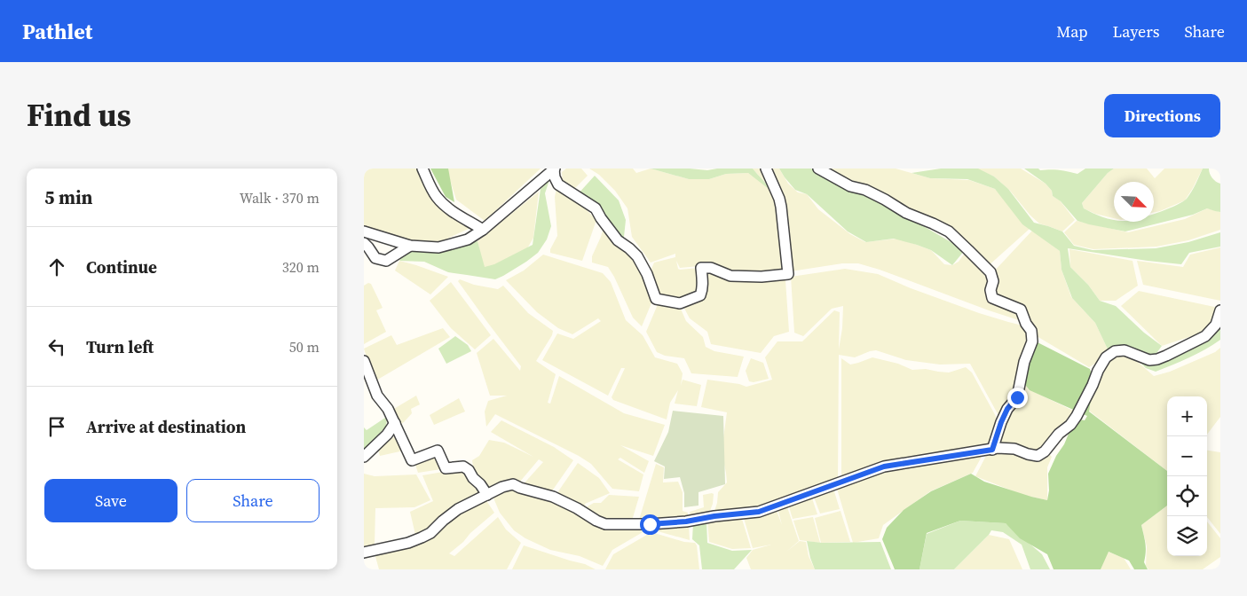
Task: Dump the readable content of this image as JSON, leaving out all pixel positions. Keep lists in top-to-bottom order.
{
  "north": "bottom right",
  "page": {
    "header": "Pathlet",
    "nav": ["Map", "Layers", "Share"],
    "title": "Find us",
    "buttons": [
      "Directions",
      ["Save", "Share"]
    ],
    "heading": ["5 min", "Walk · 370 m"],
    "list": [
      ["Continue", "320 m"],
      ["Turn left", "50 m"],
      "Arrive at destination"
    ],
    "map_buttons": ["+", "−"]
  }
}
